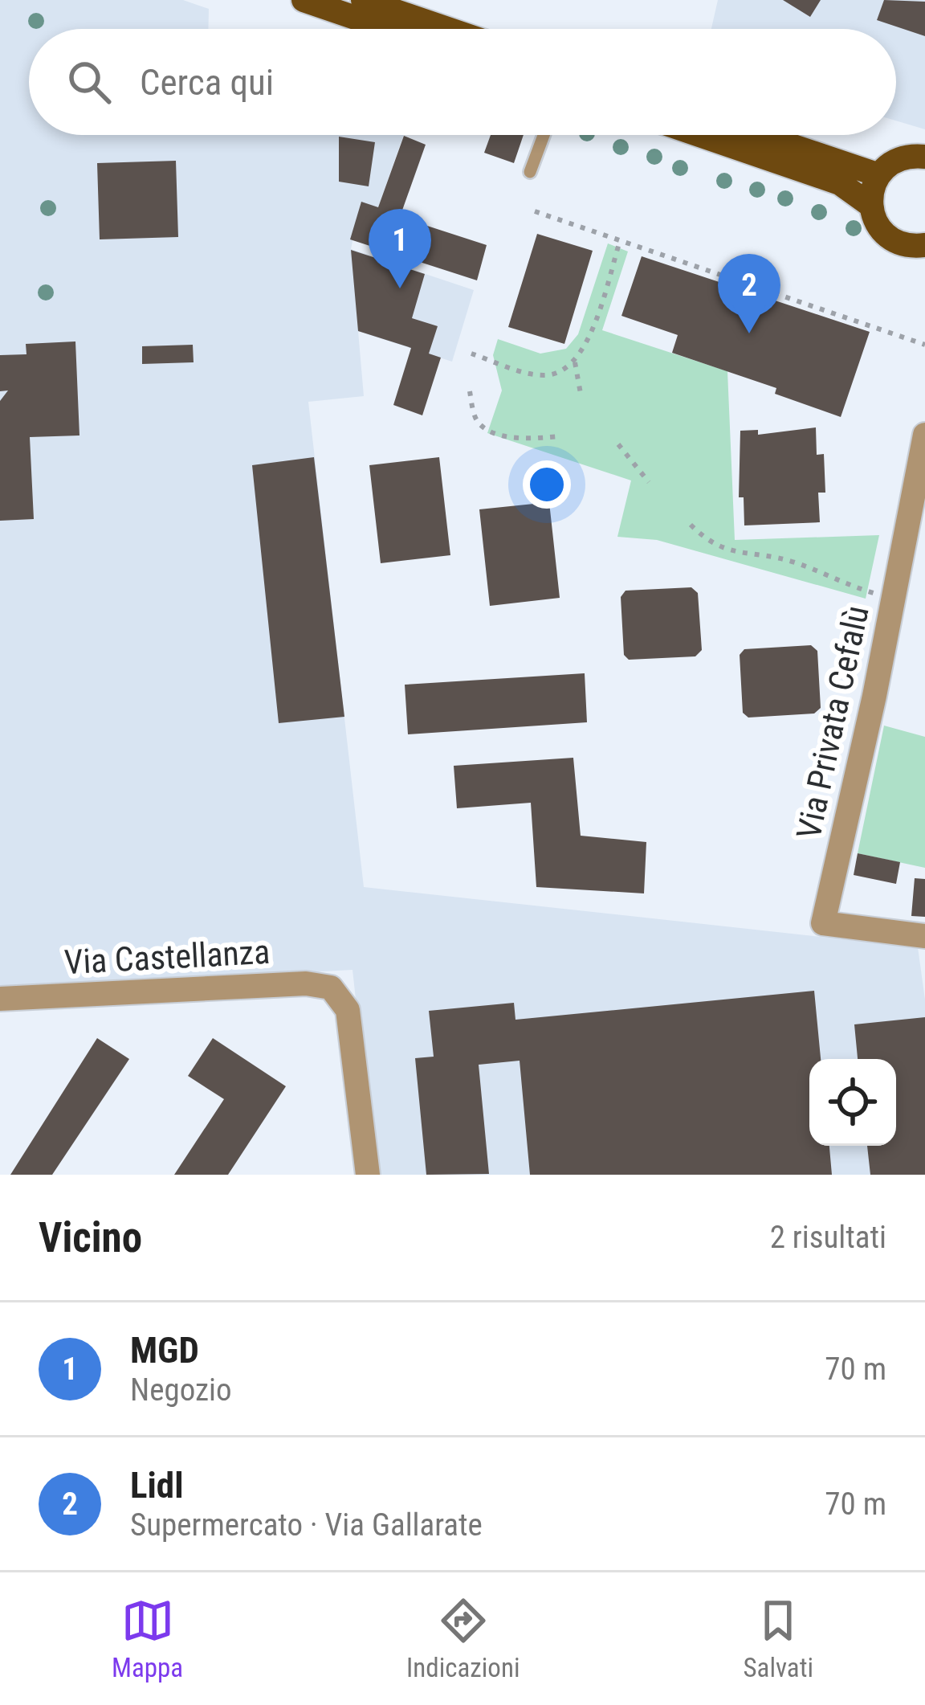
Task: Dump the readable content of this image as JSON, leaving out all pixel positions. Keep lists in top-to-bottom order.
{
  "streets": {
    "street": ["Via Privata Cefalù", "Via Castellanza"]
  },
  "page": {
    "search": "Cerca qui",
    "pins": ["1", "2"],
    "heading": ["Vicino", "2 risultati"],
    "list": [
      {
        "mark": "1",
        "name": "MGD",
        "note": "Negozio",
        "value": "70 m"
      },
      {
        "mark": "2",
        "name": "Lidl",
        "note": "Supermercato · Via Gallarate",
        "value": "70 m"
      }
    ],
    "nav": ["Mappa", "Indicazioni", "Salvati"]
  }
}
